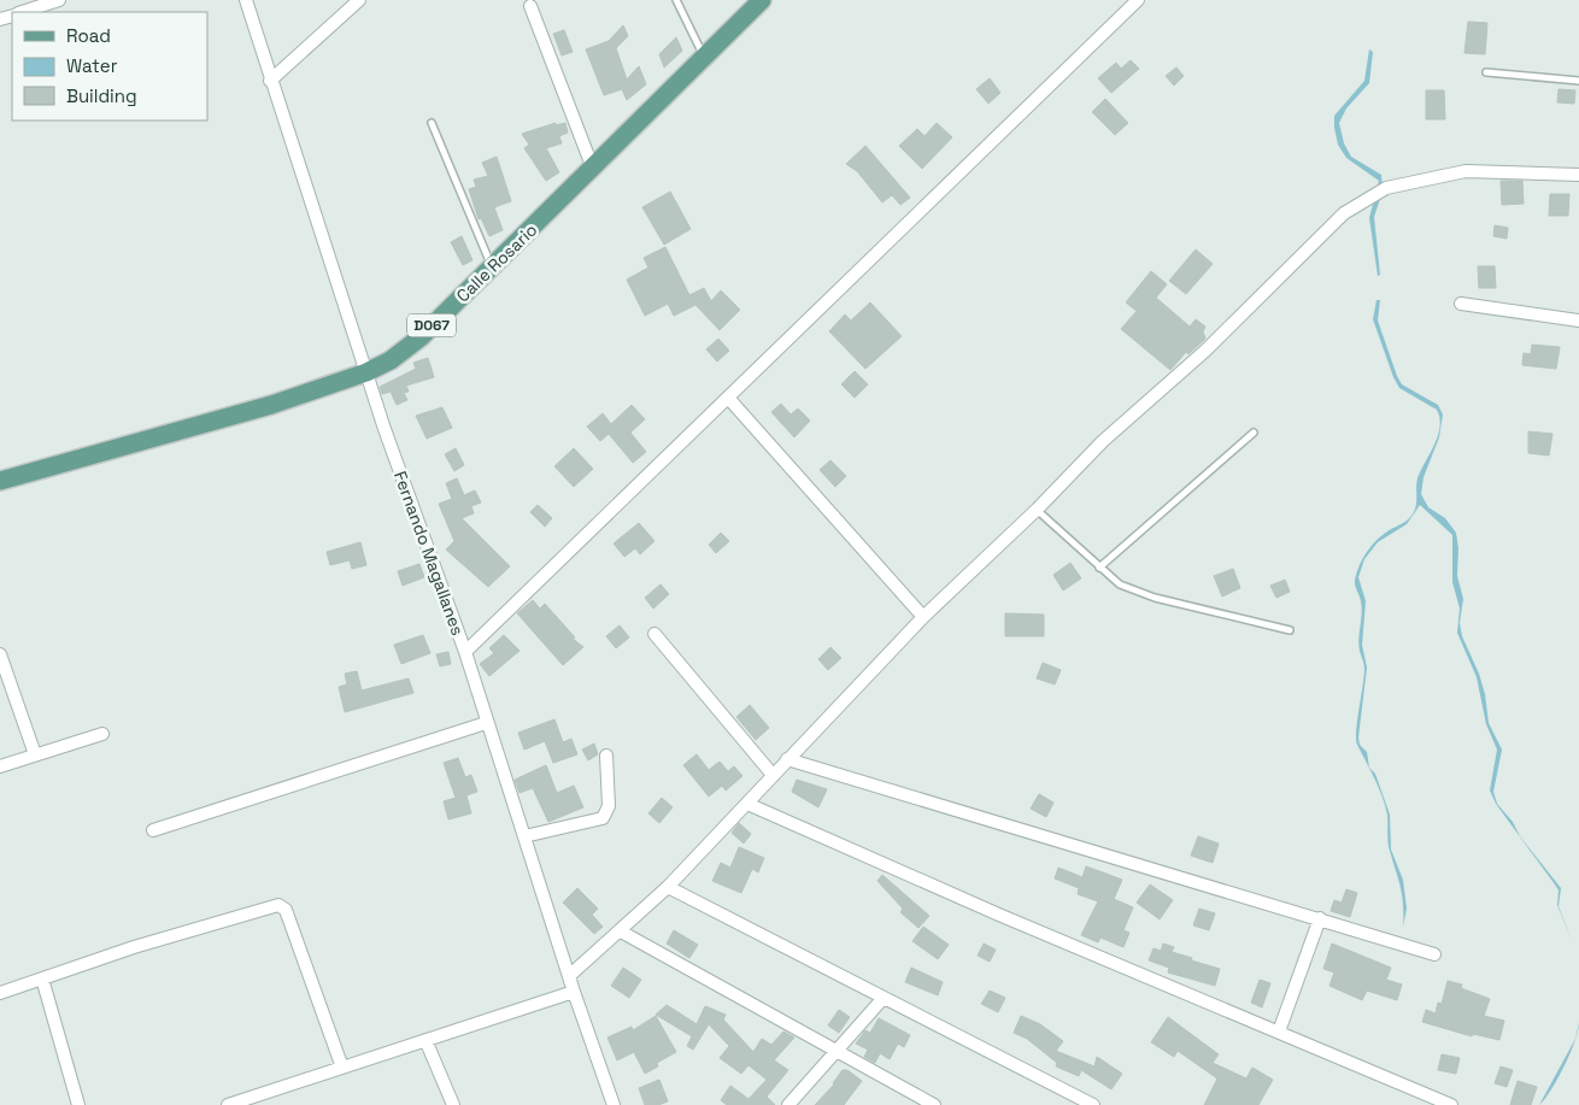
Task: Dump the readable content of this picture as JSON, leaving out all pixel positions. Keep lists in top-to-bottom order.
{
  "streets": {
    "main road": ["Calle Rosario", "D067"],
    "street": ["Fernando Magallanes"]
  },
  "crossings": [
    ["Calle Rosario", "Fernando Magallanes"]
  ],
  "legend": ["Road", "Water", "Building"]
}
